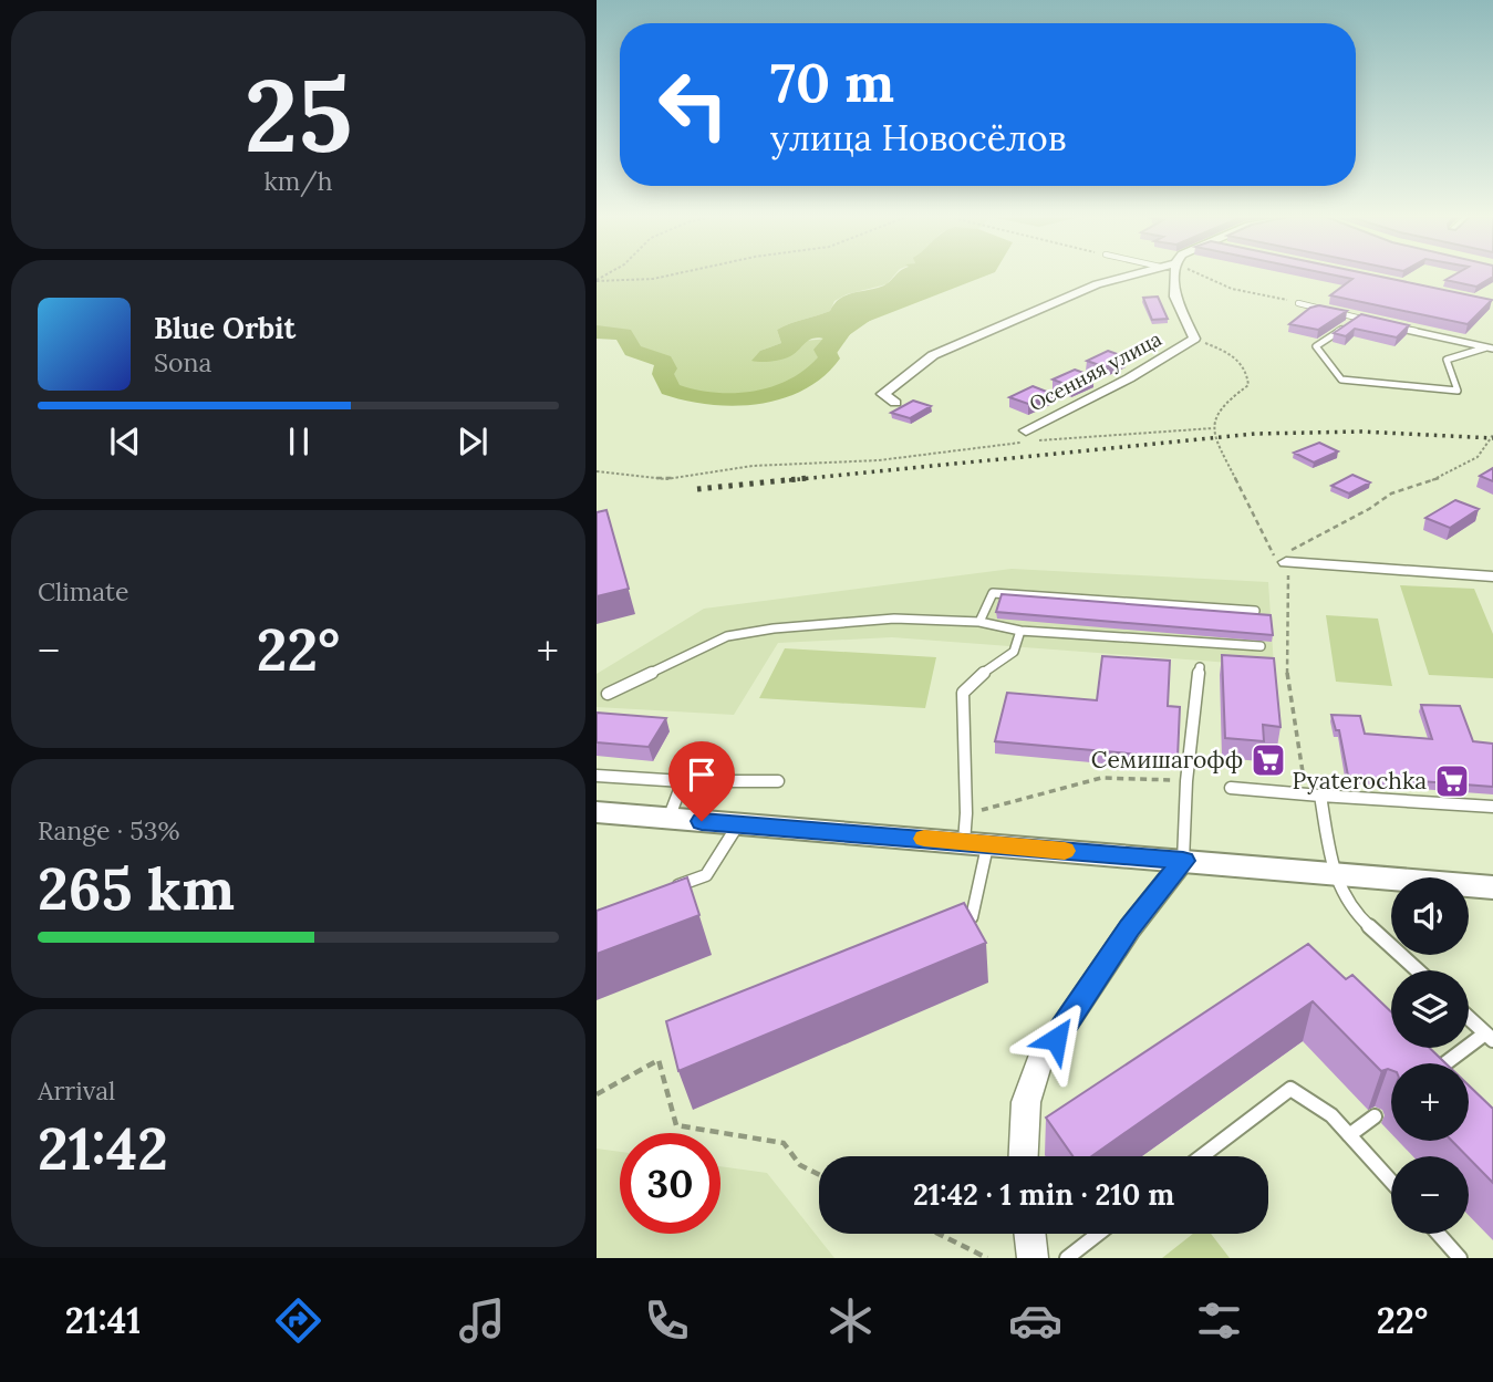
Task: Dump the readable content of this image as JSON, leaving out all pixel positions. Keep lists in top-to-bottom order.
{
  "streets": {
    "street": ["Осенняя улица"]
  },
  "places": {
    "supermarket": ["Семишагофф", "Pyaterochka"]
  },
  "page": {
    "tile": [
      ["25", "km/h"],
      "Climate",
      ["Range · 53%", "265 km"],
      ["Arrival", "21:42"]
    ],
    "turn": ["70 m", "улица Новосёлов"],
    "song": ["Blue Orbit", "Sona"],
    "heat": ["−", "22°", "+"],
    "map_buttons": ["+", "−"],
    "limit": "30",
    "trip": "21:42 · 1 min · 210 m",
    "tabs": ["21:41", "22°"]
  }
}
